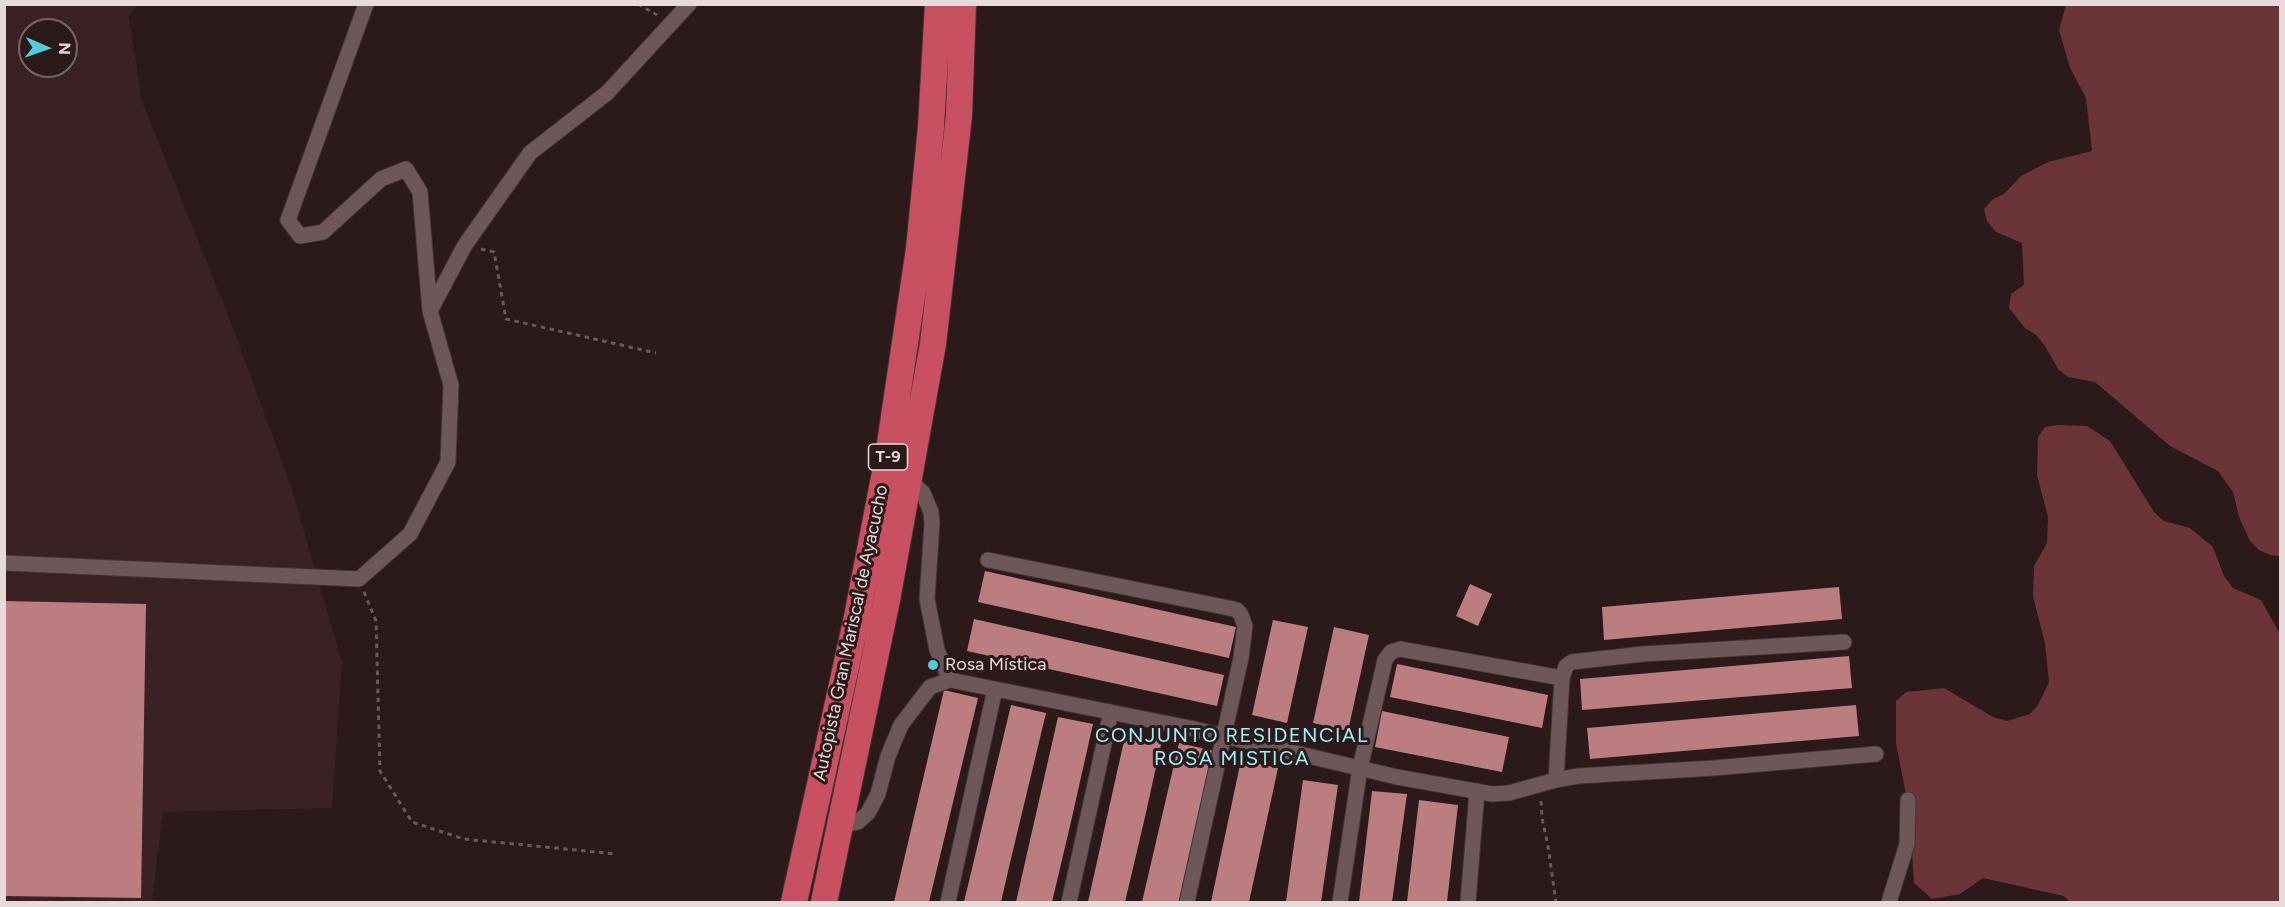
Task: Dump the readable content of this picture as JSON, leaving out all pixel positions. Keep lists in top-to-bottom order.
{
  "streets": {
    "highway": ["T-9", "Autopista Gran Mariscal de Ayacucho"]
  },
  "districts": ["CONJUNTO RESIDENCIAL ROSA MISTICA"],
  "places": ["Rosa Mística"],
  "north": "right"
}
